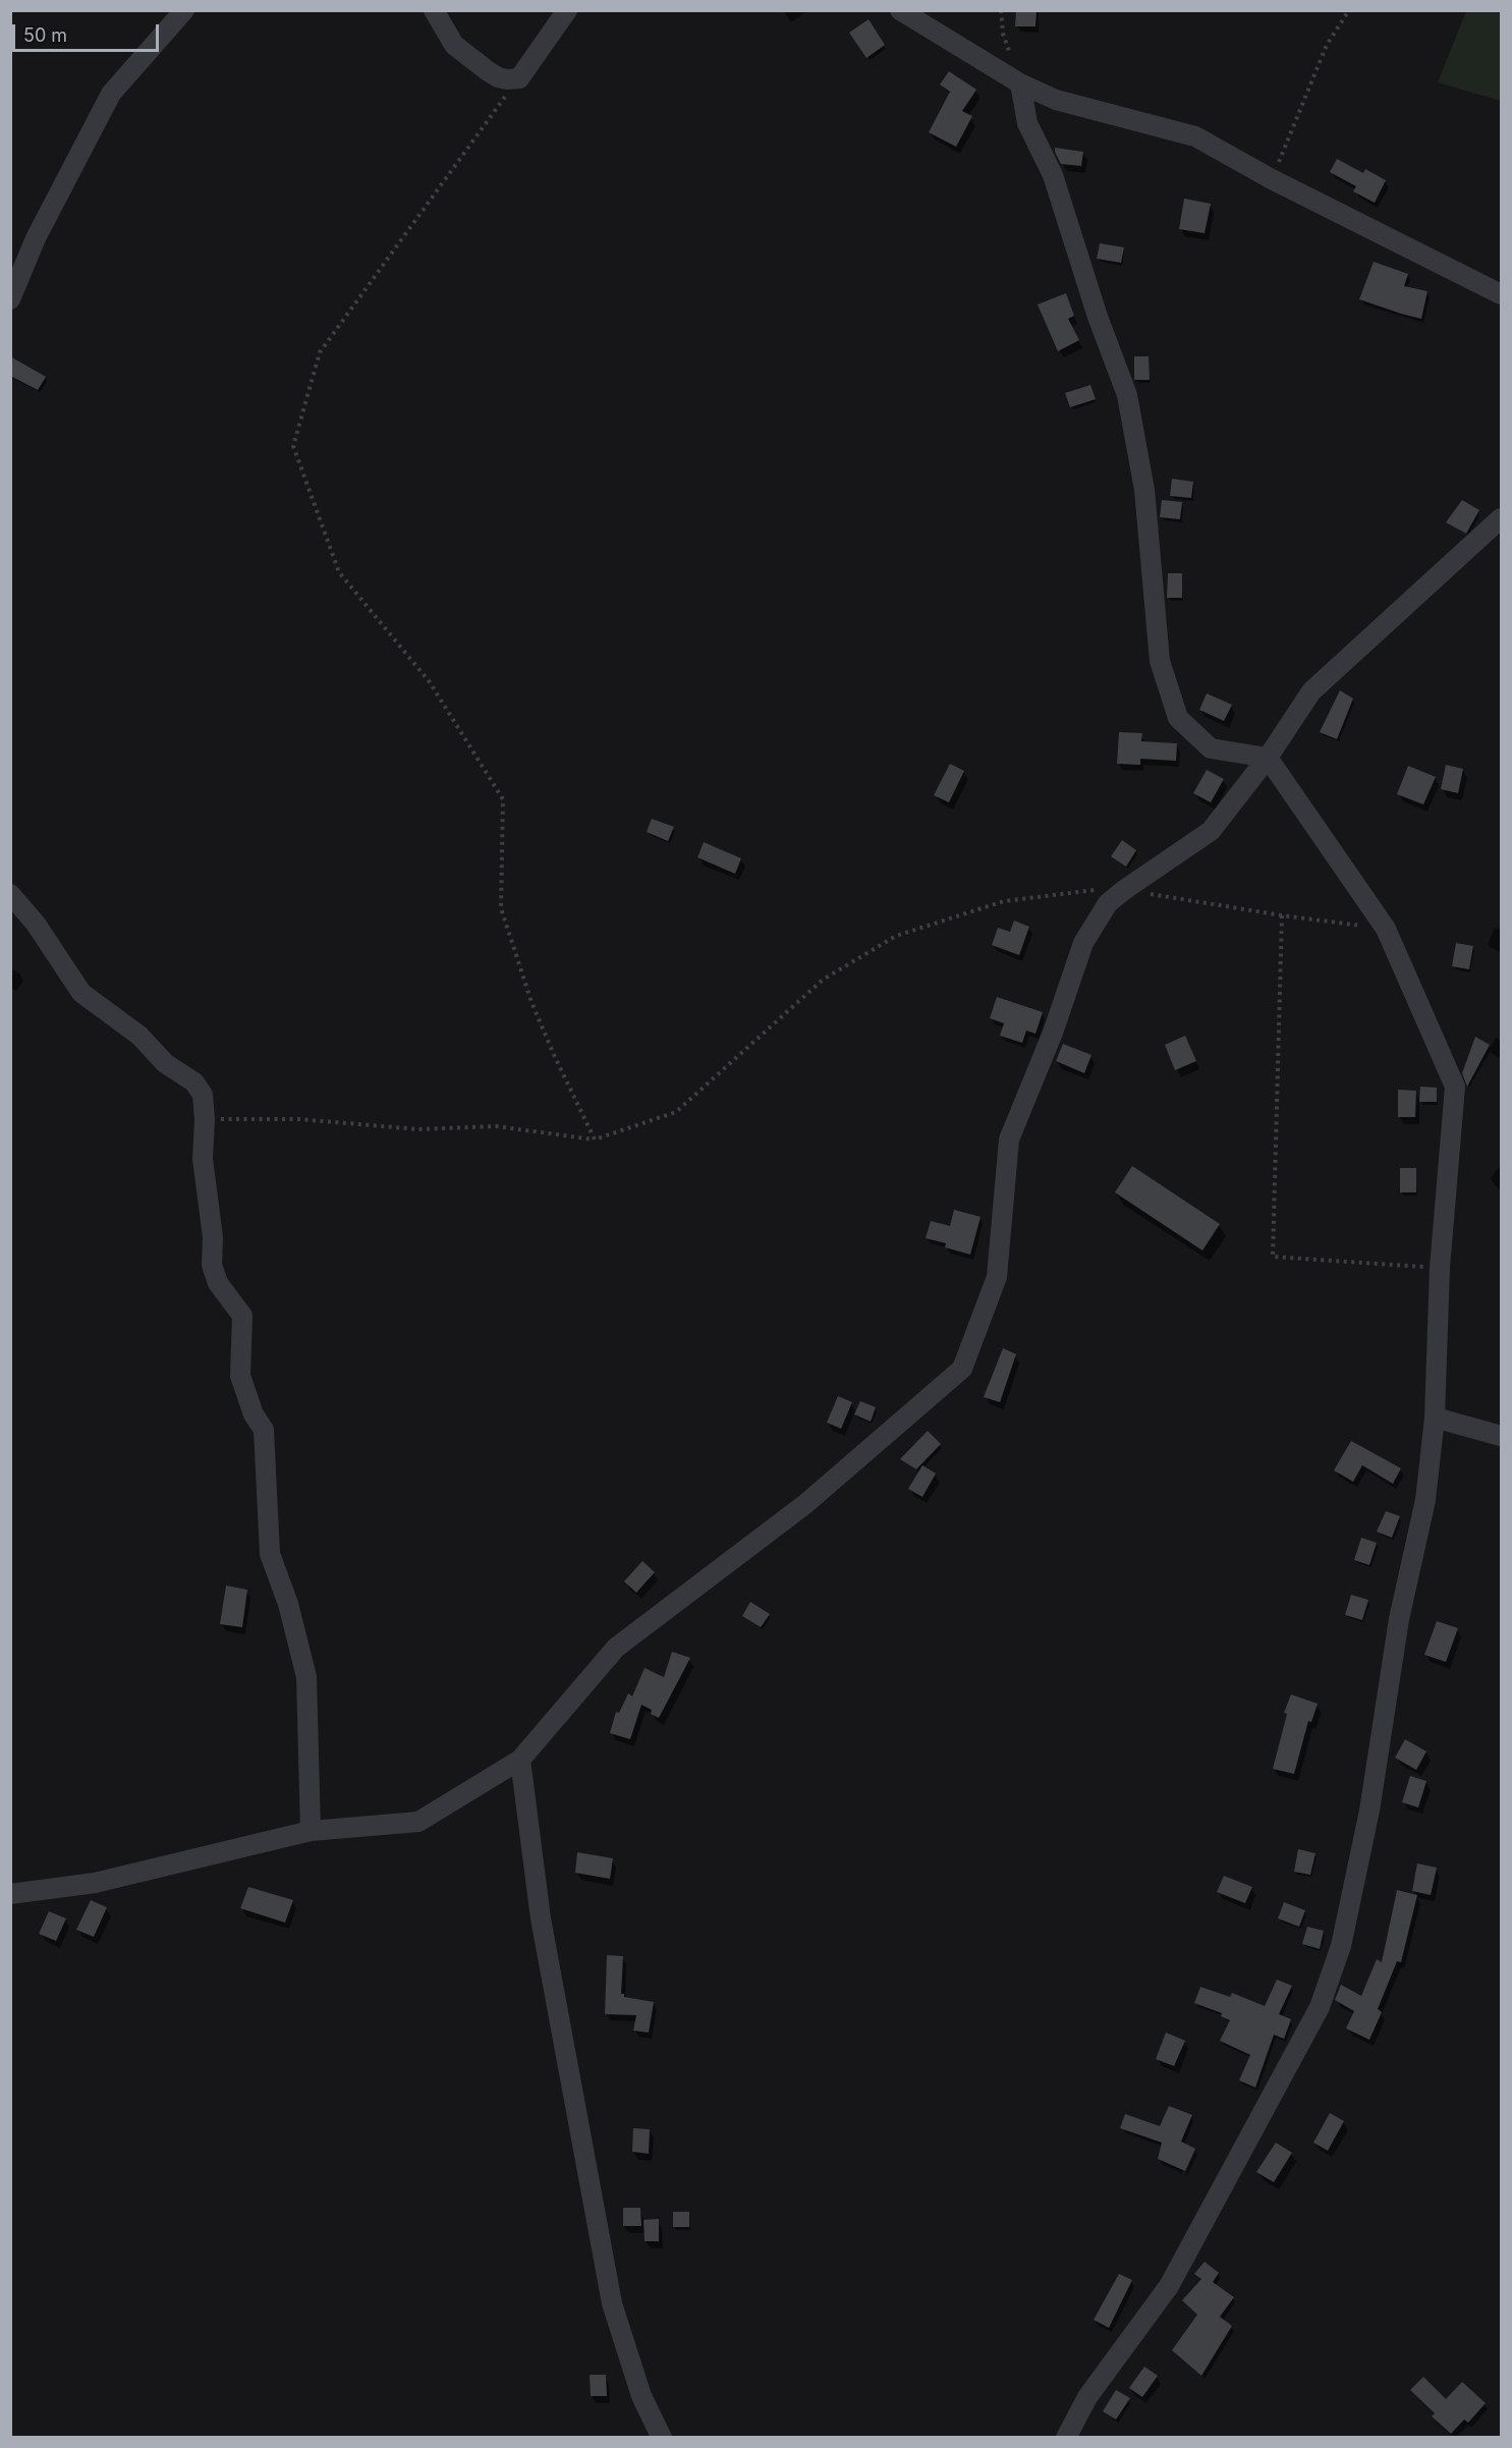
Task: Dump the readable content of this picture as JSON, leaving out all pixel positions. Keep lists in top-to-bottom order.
{
  "scale_bar": "50 m"
}
